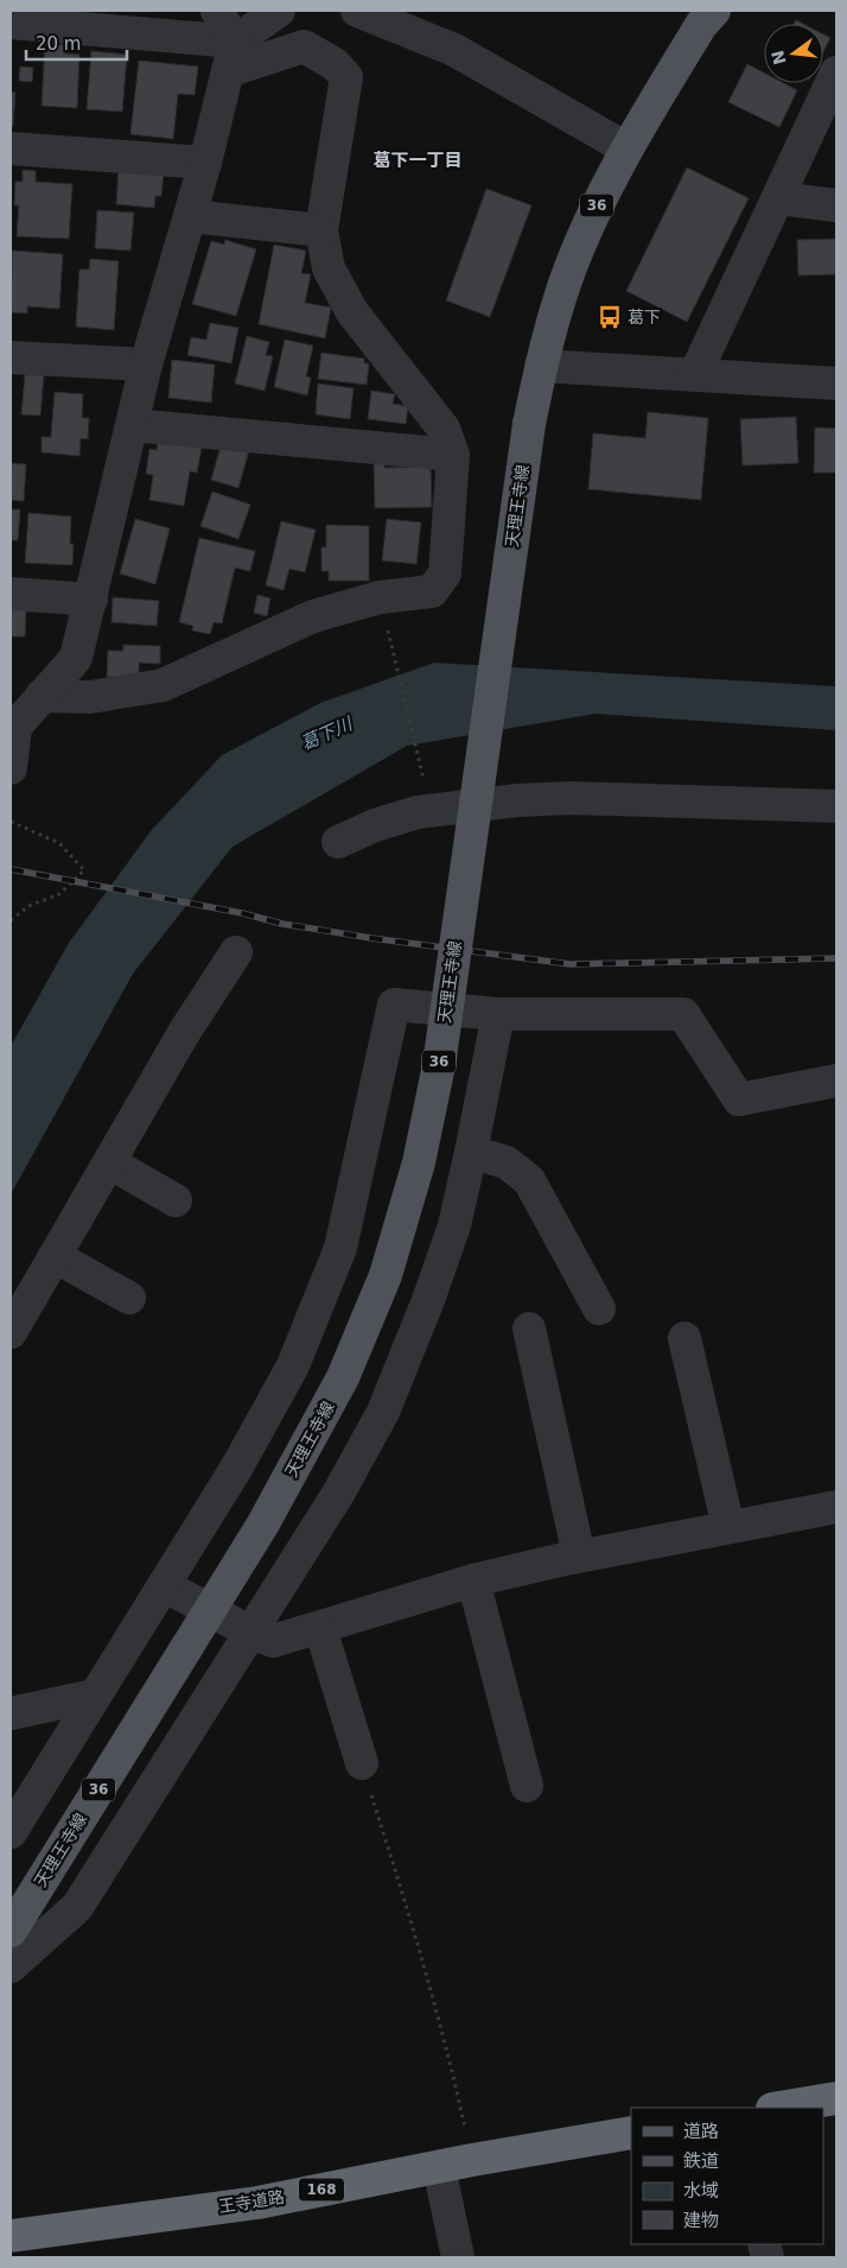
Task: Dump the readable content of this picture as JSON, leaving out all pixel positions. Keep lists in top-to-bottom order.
{
  "streets": {
    "highway": ["168", "王寺道路"],
    "main road": ["36", "天理王寺線"]
  },
  "districts": ["葛下一丁目"],
  "water": ["葛下川"],
  "places": {
    "bus stop": ["葛下"]
  },
  "legend": [
    "道路",
    "鉄道",
    "水域",
    "建物"
  ],
  "scale_bar": "20 m",
  "north": "left"
}
